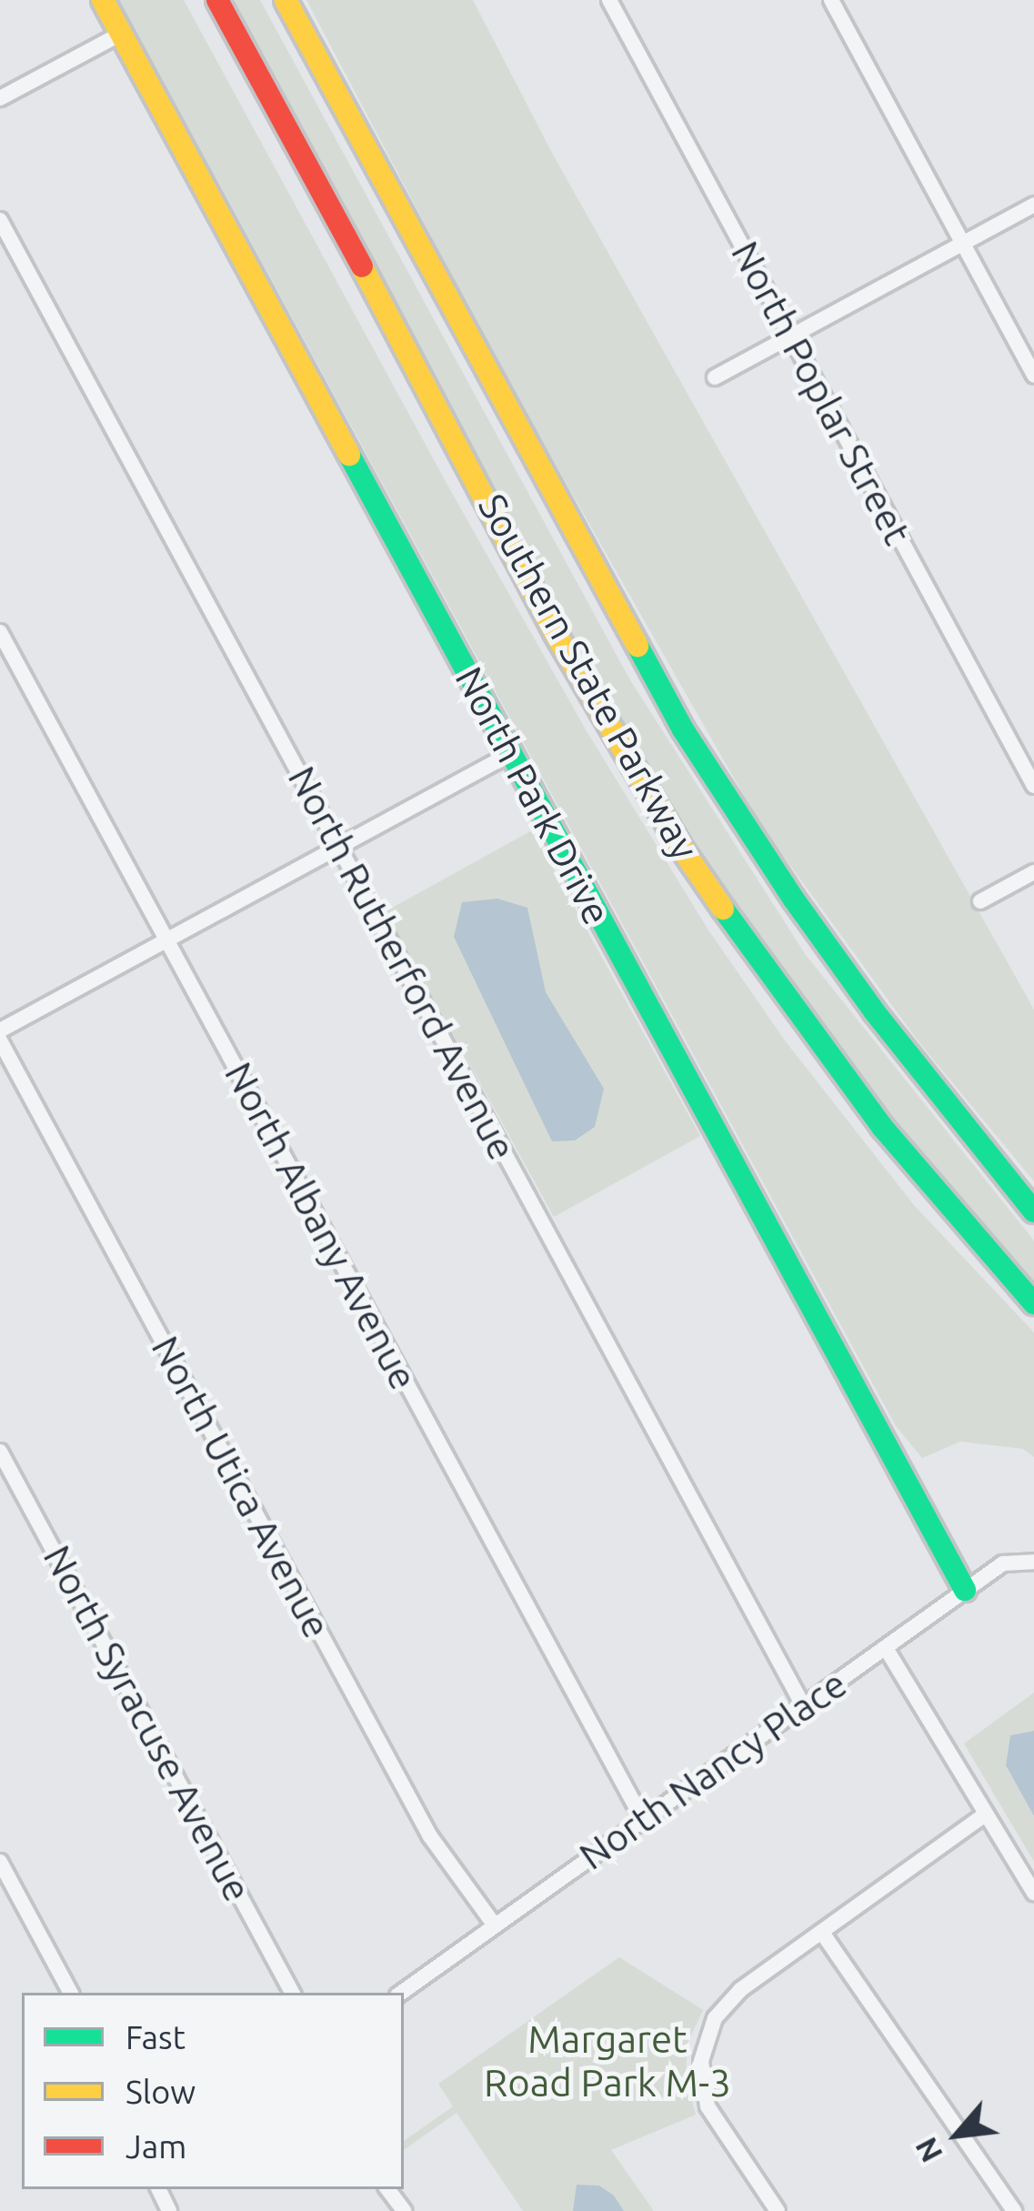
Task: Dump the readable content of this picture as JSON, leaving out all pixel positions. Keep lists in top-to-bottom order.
{
  "streets": {
    "main road": ["Southern State Parkway", "North Park Drive"],
    "street": [
      "North Poplar Street",
      "North Rutherford Avenue",
      "North Albany Avenue",
      "North Utica Avenue",
      "North Syracuse Avenue",
      "North Nancy Place"
    ]
  },
  "crossings": [
    ["North Park Drive", "North Nancy Place"],
    ["North Rutherford Avenue", "North Nancy Place"],
    ["North Albany Avenue", "North Nancy Place"],
    ["North Utica Avenue", "North Nancy Place"]
  ],
  "parks": ["Margaret Road Park M-3"],
  "legend": ["Fast", "Slow", "Jam"],
  "north": "bottom left"
}
